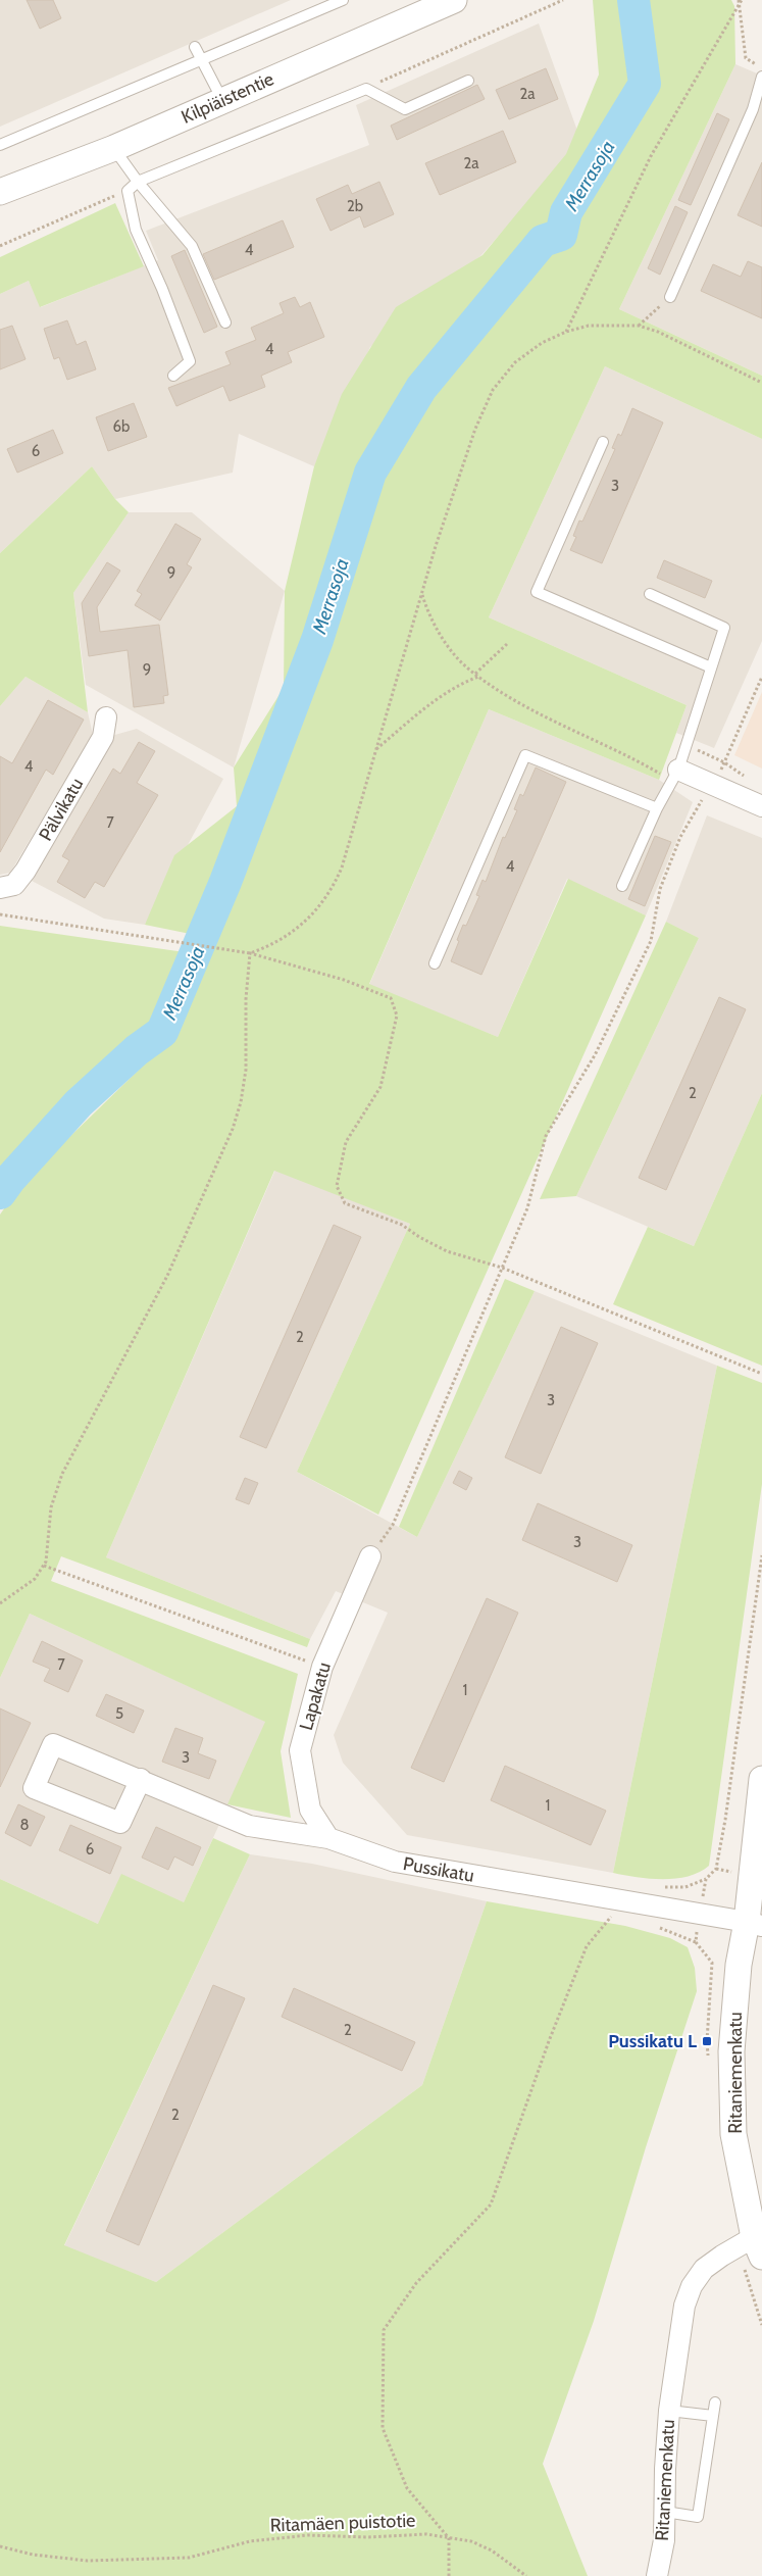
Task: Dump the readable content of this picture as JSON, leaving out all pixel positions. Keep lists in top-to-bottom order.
{
  "streets": {
    "street": [
      "Kilpiäistentie",
      "Pälvikatu",
      "Lapakatu",
      "Pussikatu",
      "Ritaniemenkatu"
    ],
    "path": ["Ritamäen puistotie"]
  },
  "crossings": [
    ["Lapakatu", "Pussikatu"],
    ["Pussikatu", "Ritaniemenkatu"]
  ],
  "water": ["Merrasoja"],
  "places": {
    "transit": ["Pussikatu L"]
  },
  "house_numbers": [
    "2a",
    "2a",
    "2b",
    "4",
    "4",
    "6b",
    "6",
    "3",
    "9",
    "9",
    "4",
    "7",
    "4",
    "2",
    "2",
    "3",
    "3",
    "7",
    "1",
    "5",
    "3",
    "1",
    "8",
    "6",
    "2",
    "2"
  ]
}
